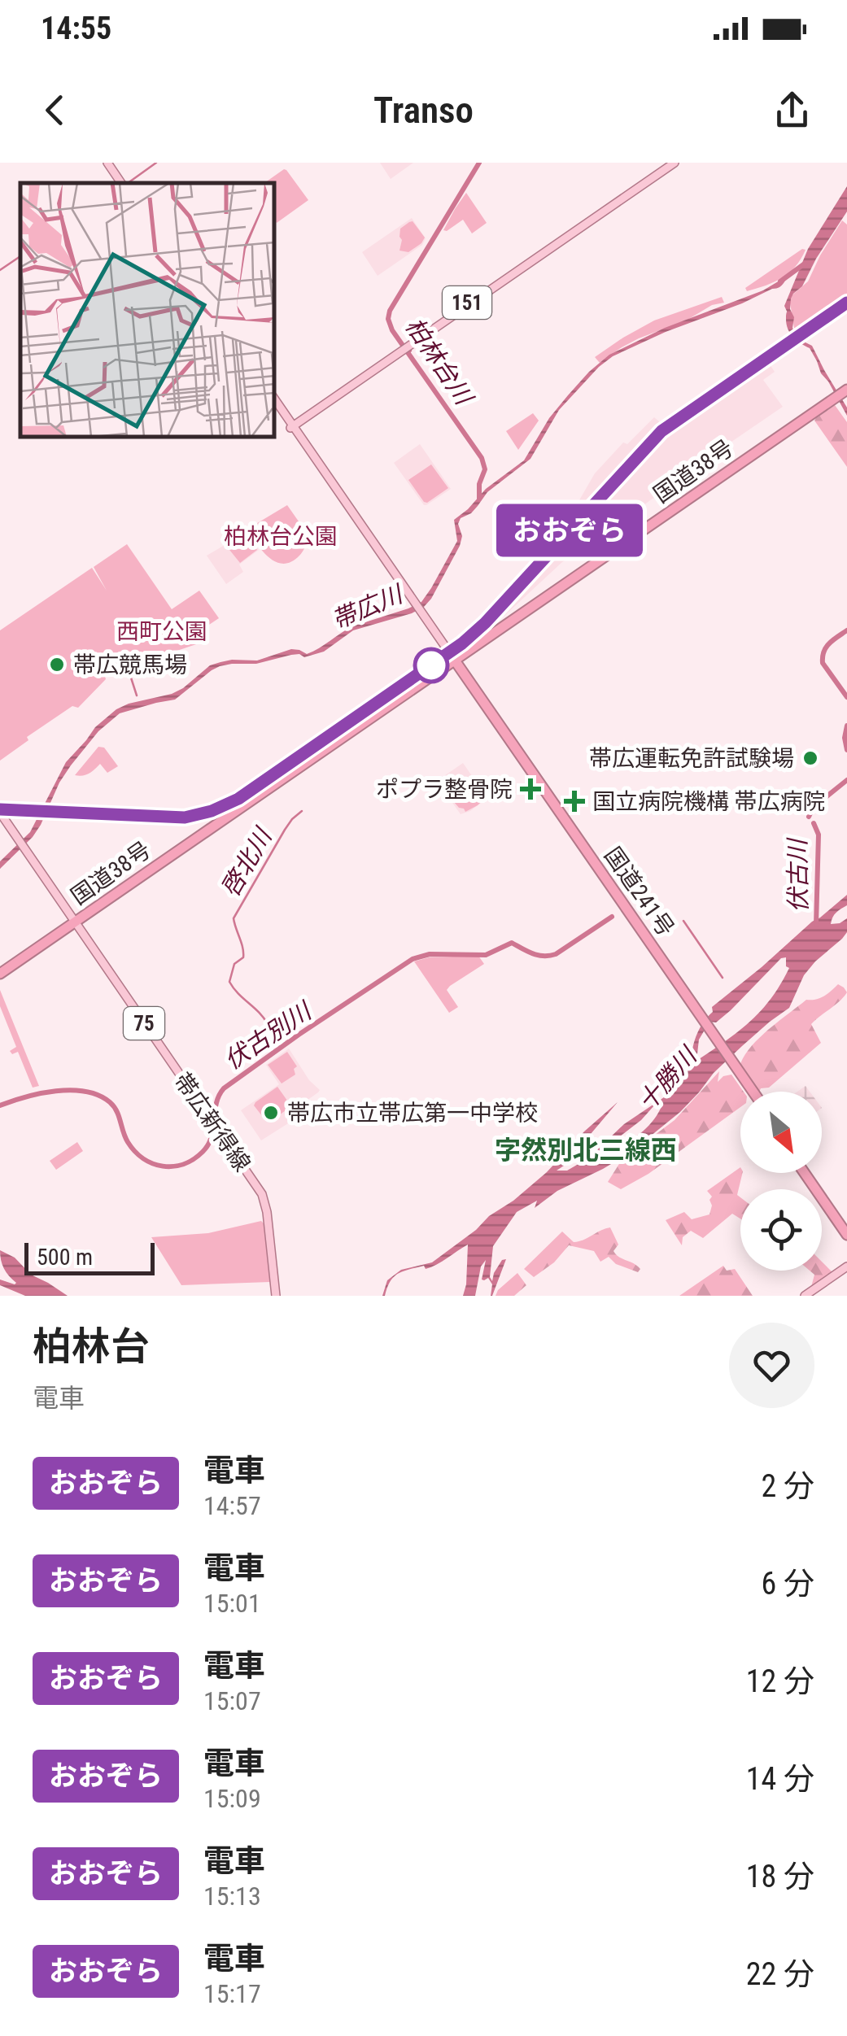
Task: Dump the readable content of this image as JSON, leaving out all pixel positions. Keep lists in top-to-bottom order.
{
  "streets": {
    "highway": ["国道38号", "国道241号"],
    "main road": ["151", "75", "帯広新得線"]
  },
  "crossings": [
    ["国道38号", "国道241号"],
    ["国道38号", "帯広新得線"]
  ],
  "districts": ["字然別北三線西"],
  "water": [
    "柏林台川",
    "帯広川",
    "啓北川",
    "伏古川",
    "伏古別川",
    "十勝川"
  ],
  "parks": ["柏林台公園", "西町公園"],
  "places": {
    "other": ["帯広競馬場", "帯広運転免許試験場", "帯広市立帯広第一中学校"],
    "health": ["ポプラ整骨院", "国立病院機構 帯広病院"]
  },
  "scale_bar": "500 m",
  "north": "bottom right",
  "page": {
    "status": "14:55",
    "header": "Transo",
    "on_map": "おおぞら",
    "scale": "500 m",
    "heading": ["柏林台", "電車"],
    "list": [
      {
        "mark": "おおぞら",
        "name": "電車",
        "note": "14:57",
        "value": "2 分"
      },
      {
        "mark": "おおぞら",
        "name": "電車",
        "note": "15:01",
        "value": "6 分"
      },
      {
        "mark": "おおぞら",
        "name": "電車",
        "note": "15:07",
        "value": "12 分"
      },
      {
        "mark": "おおぞら",
        "name": "電車",
        "note": "15:09",
        "value": "14 分"
      },
      {
        "mark": "おおぞら",
        "name": "電車",
        "note": "15:13",
        "value": "18 分"
      },
      {
        "mark": "おおぞら",
        "name": "電車",
        "note": "15:17",
        "value": "22 分"
      }
    ]
  }
}
